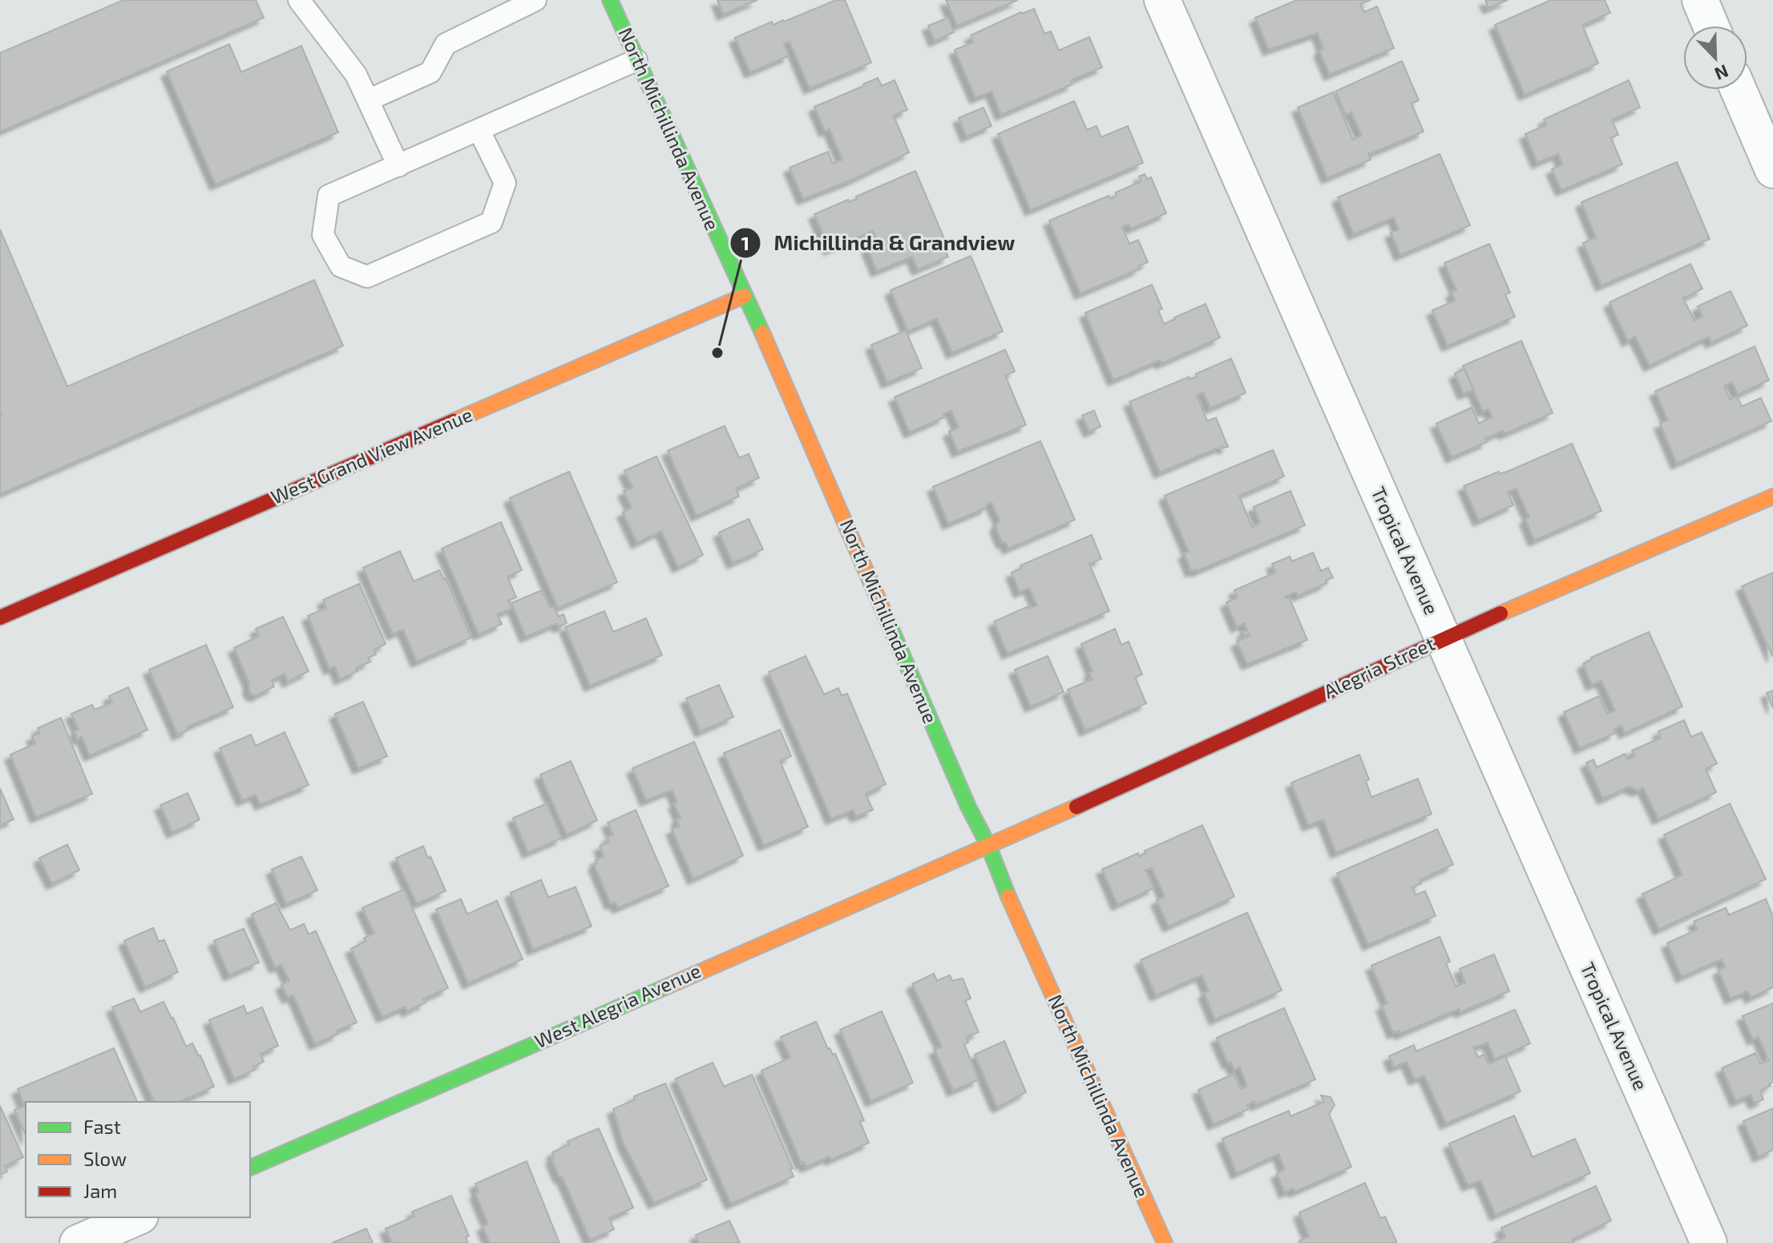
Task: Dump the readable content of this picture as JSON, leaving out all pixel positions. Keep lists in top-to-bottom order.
{
  "streets": {
    "street": [
      "North Michillinda Avenue",
      "West Grand View Avenue",
      "Tropical Avenue",
      "Alegria Street",
      "West Alegria Avenue"
    ]
  },
  "crossings": [
    ["North Michillinda Avenue", "West Grand View Avenue"],
    ["North Michillinda Avenue", "Alegria Street"],
    ["North Michillinda Avenue", "West Alegria Avenue"],
    ["Tropical Avenue", "Alegria Street"],
    ["Alegria Street", "West Alegria Avenue"]
  ],
  "places": ["Michillinda & Grandview"],
  "legend": ["Fast", "Slow", "Jam"],
  "north": "bottom right"
}
